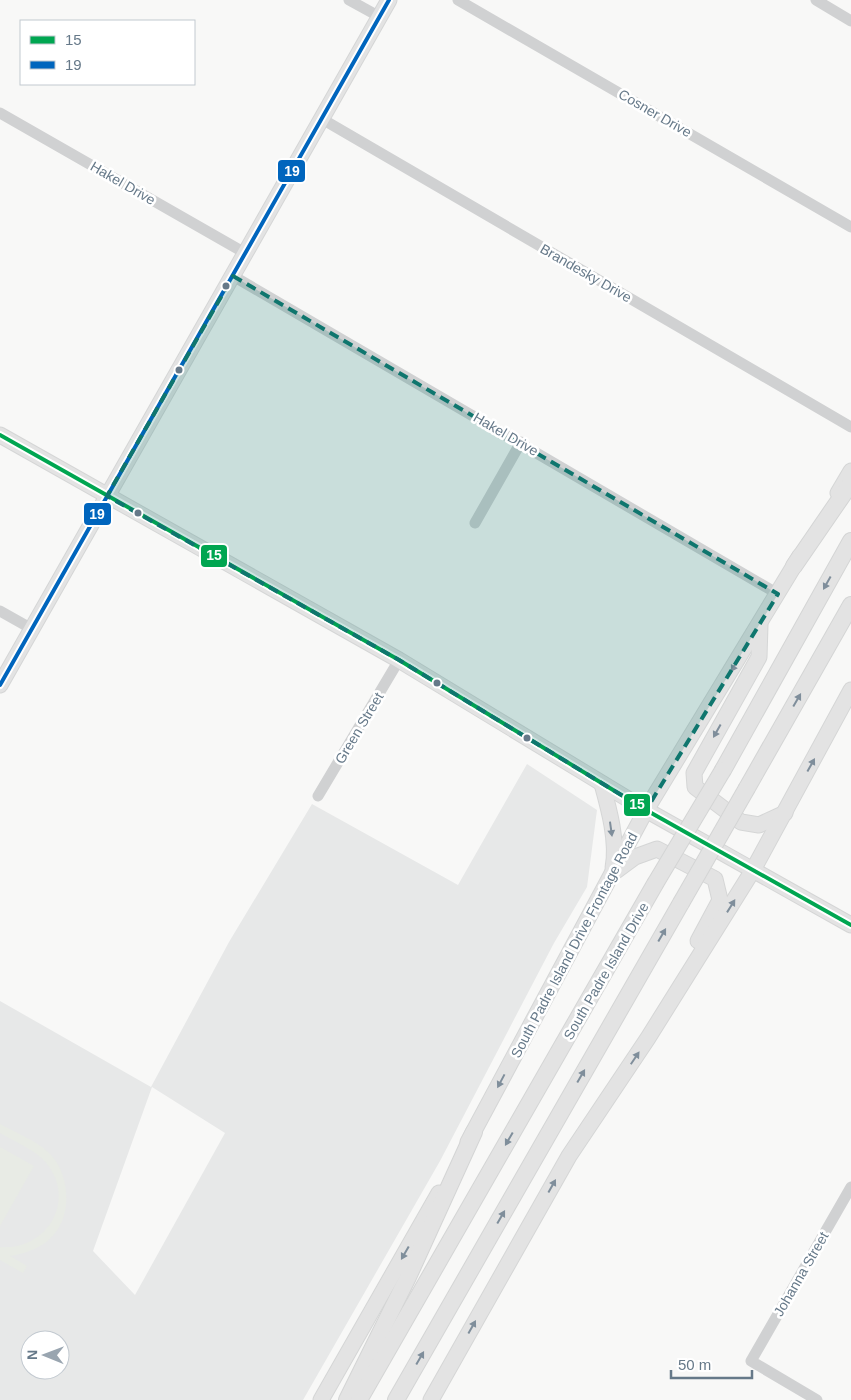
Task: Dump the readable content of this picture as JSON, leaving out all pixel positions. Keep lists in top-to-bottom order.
{
  "streets": {
    "highway": ["South Padre Island Drive"],
    "main road": ["South Padre Island Drive Frontage Road"],
    "street": [
      "Cosner Drive",
      "Hakel Drive",
      "Brandesky Drive",
      "Green Street",
      "Johanna Street"
    ]
  },
  "crossings": [
    ["Hakel Drive", "South Padre Island Drive Frontage Road"]
  ],
  "lines": ["transit line 19", "transit line 15"],
  "legend": ["15", "19"],
  "scale_bar": "50 m",
  "north": "left"
}
